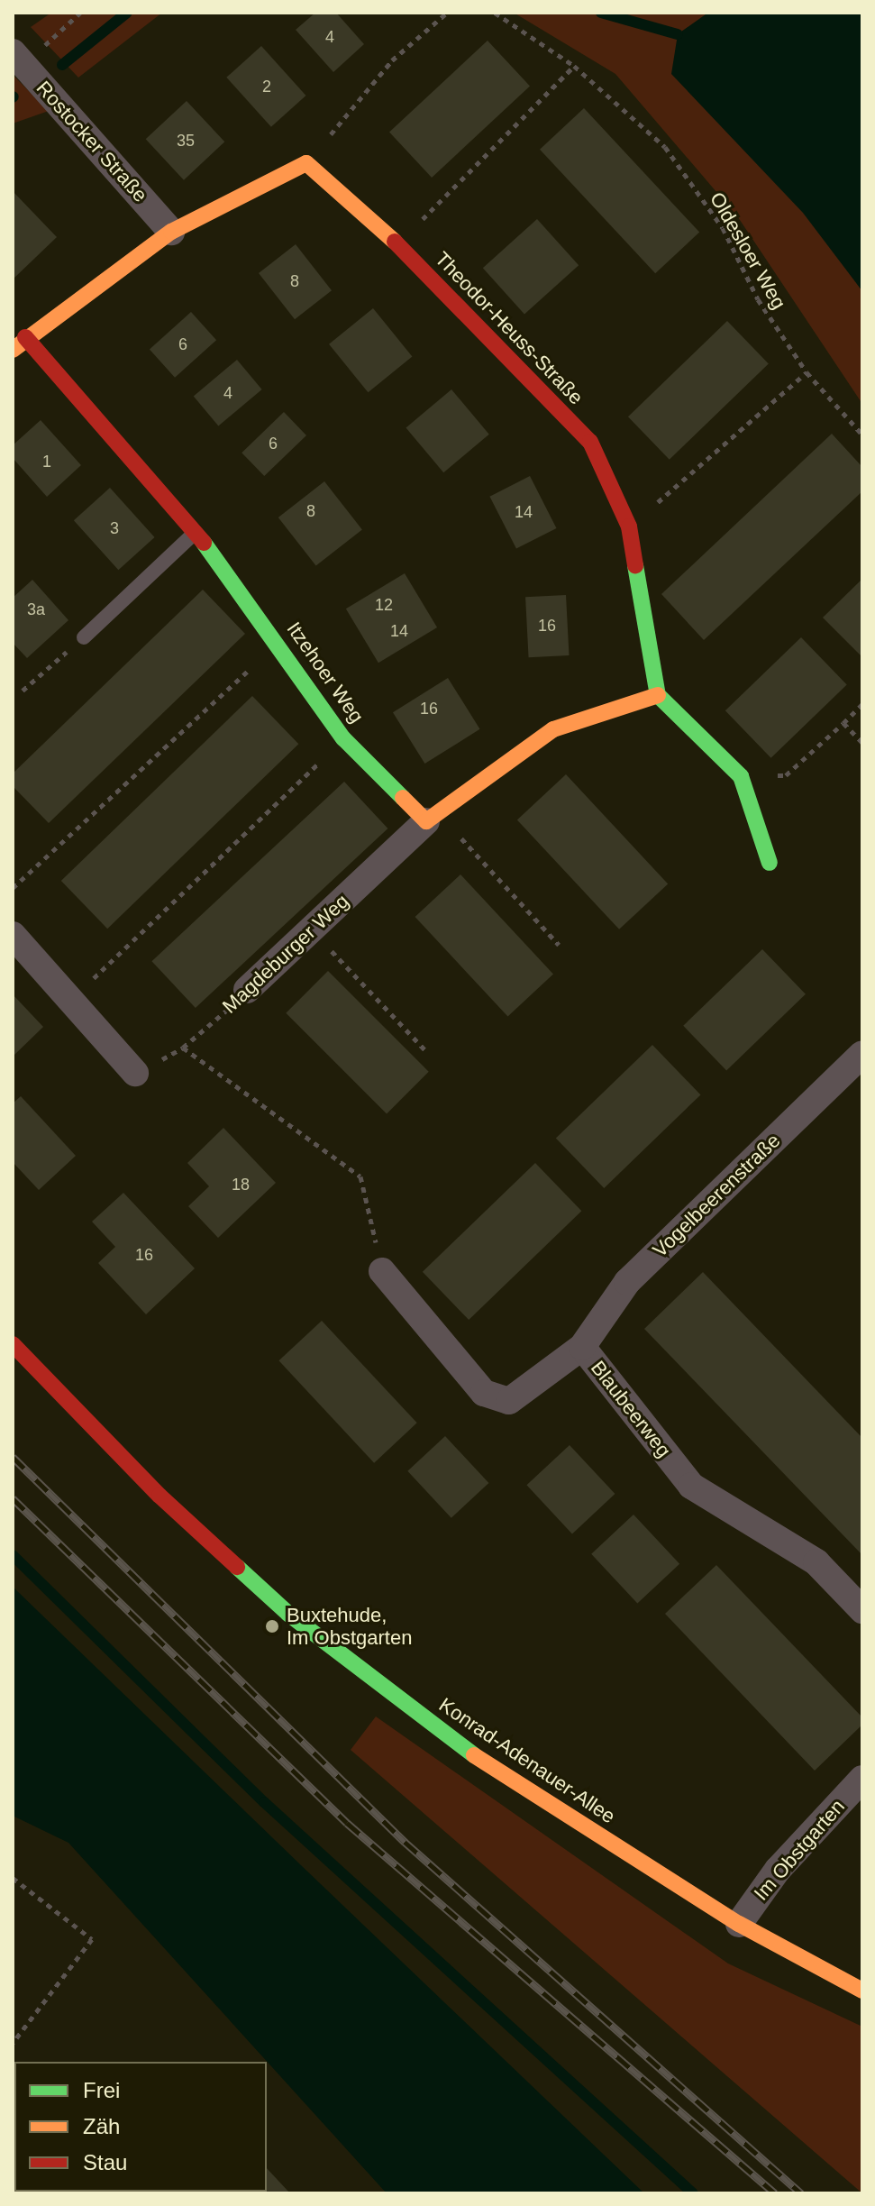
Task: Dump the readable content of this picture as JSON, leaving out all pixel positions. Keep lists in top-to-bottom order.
{
  "streets": {
    "street": [
      "Rostocker Straße",
      "Theodor-Heuss-Straße",
      "Itzehoer Weg",
      "Magdeburger Weg",
      "Vogelbeerenstraße",
      "Blaubeerweg",
      "Konrad-Adenauer-Allee",
      "Im Obstgarten"
    ],
    "path": ["Oldesloer Weg"]
  },
  "crossings": [
    ["Itzehoer Weg", "Magdeburger Weg"],
    ["Vogelbeerenstraße", "Blaubeerweg"],
    ["Konrad-Adenauer-Allee", "Im Obstgarten"]
  ],
  "places": ["Buxtehude, Im Obstgarten"],
  "house_numbers": [
    "4",
    "2",
    "35",
    "8",
    "6",
    "4",
    "6",
    "1",
    "8",
    "14",
    "3",
    "12",
    "3a",
    "16",
    "14",
    "16",
    "18",
    "16"
  ],
  "legend": ["Frei", "Zäh", "Stau"]
}
